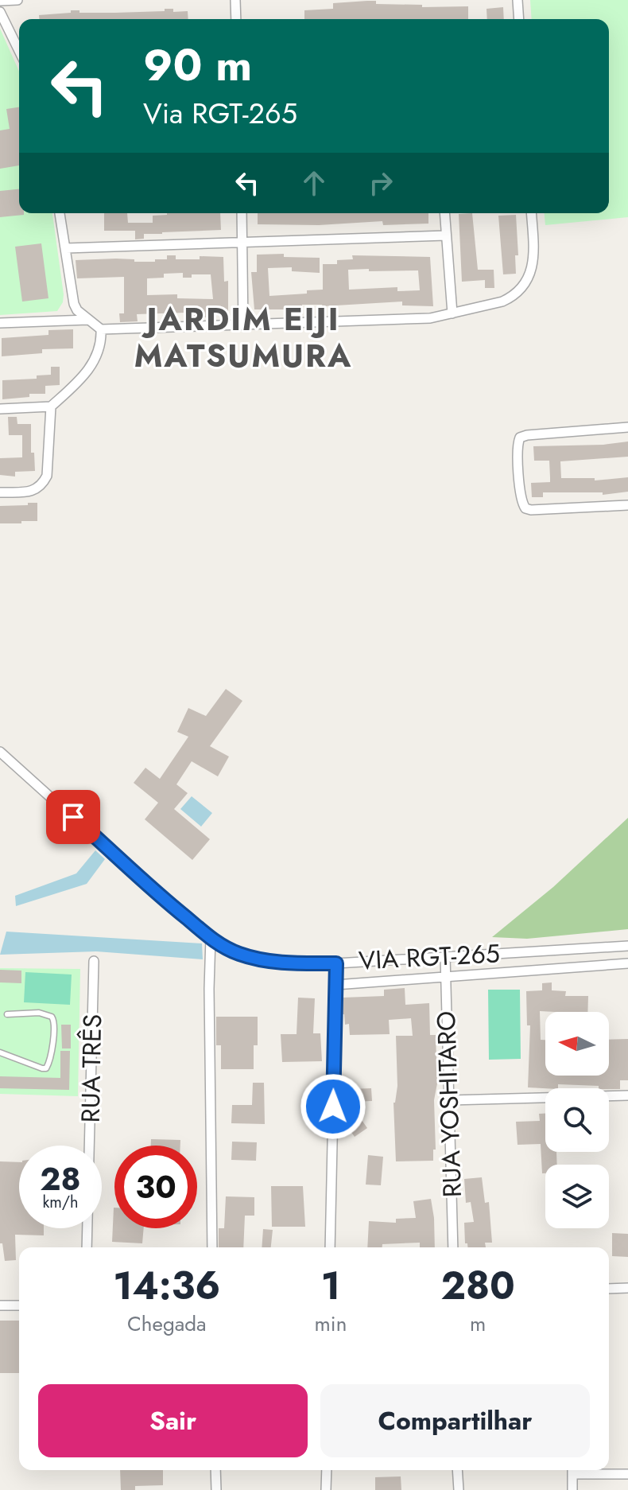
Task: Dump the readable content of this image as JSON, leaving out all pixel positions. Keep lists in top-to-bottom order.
{
  "streets": {
    "street": ["VIA RGT-265", "RUA TRÊS", "RUA YOSHITARO"]
  },
  "crossings": [
    ["VIA RGT-265", "RUA YOSHITARO"]
  ],
  "districts": ["JARDIM EIJI MATSUMURA"],
  "north": "left",
  "page": {
    "turn": ["90 m", "Via RGT-265"],
    "speed": "28 km/h",
    "limit": "30",
    "eta": [
      "14:36",
      "Chegada",
      "1",
      "min",
      "280",
      "m"
    ],
    "buttons": ["Sair", "Compartilhar"]
  }
}
